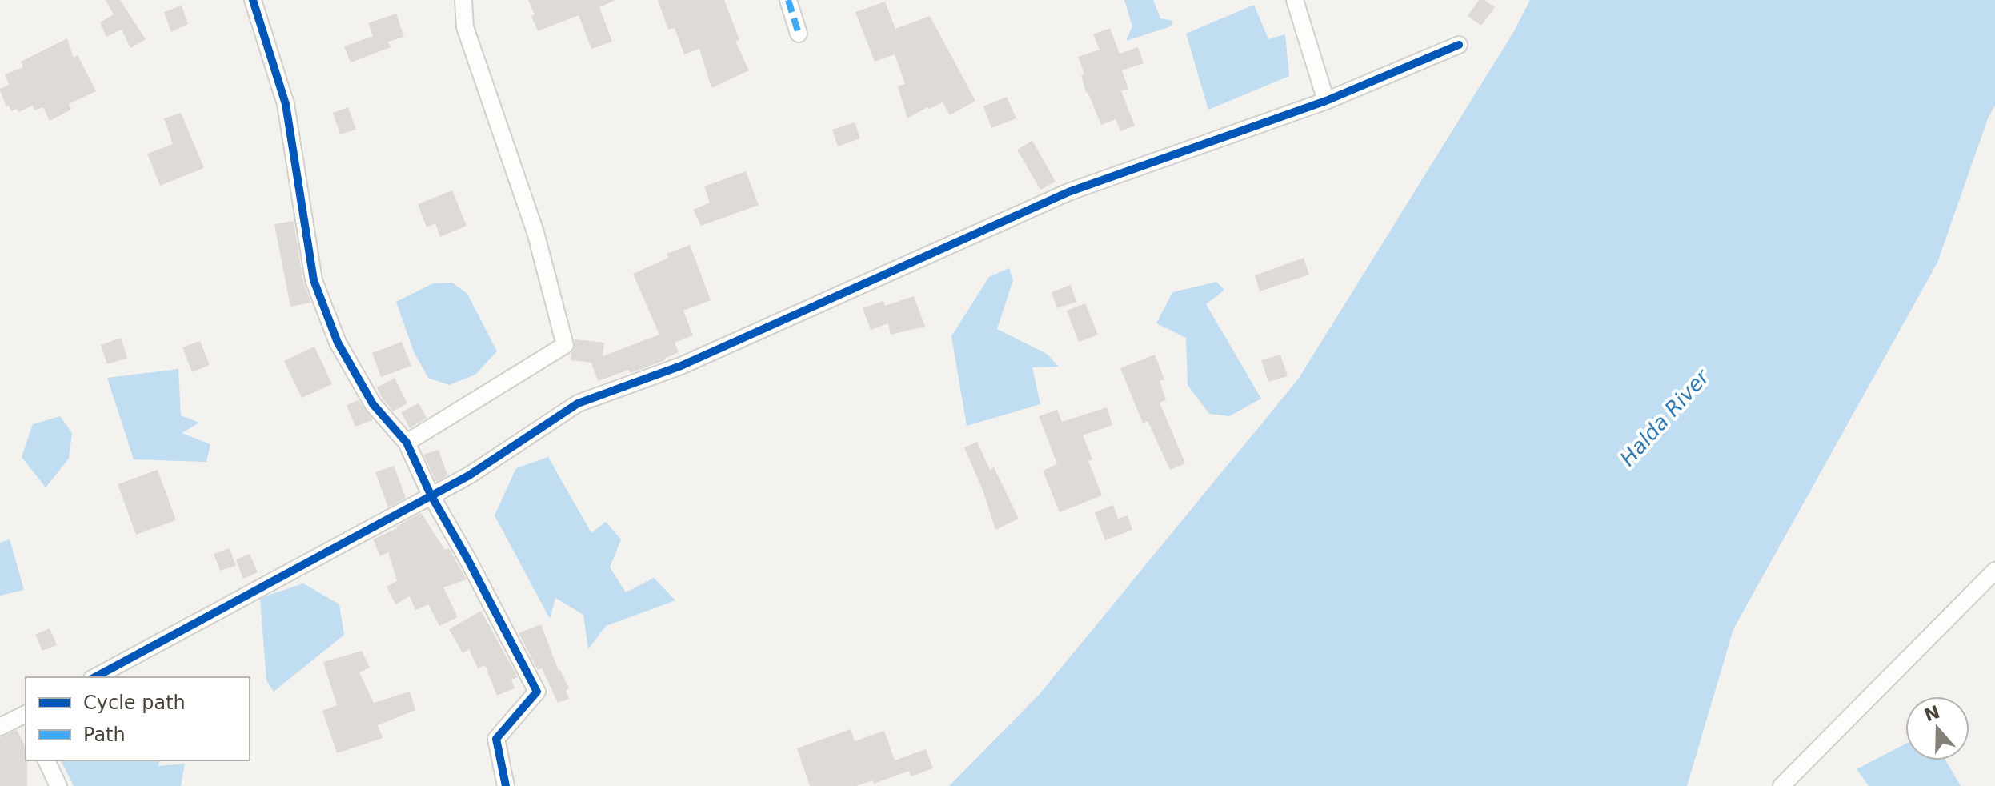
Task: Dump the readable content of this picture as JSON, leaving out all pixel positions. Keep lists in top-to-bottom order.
{
  "water": ["Halda River"],
  "legend": ["Cycle path", "Path"],
  "north": "top"
}
